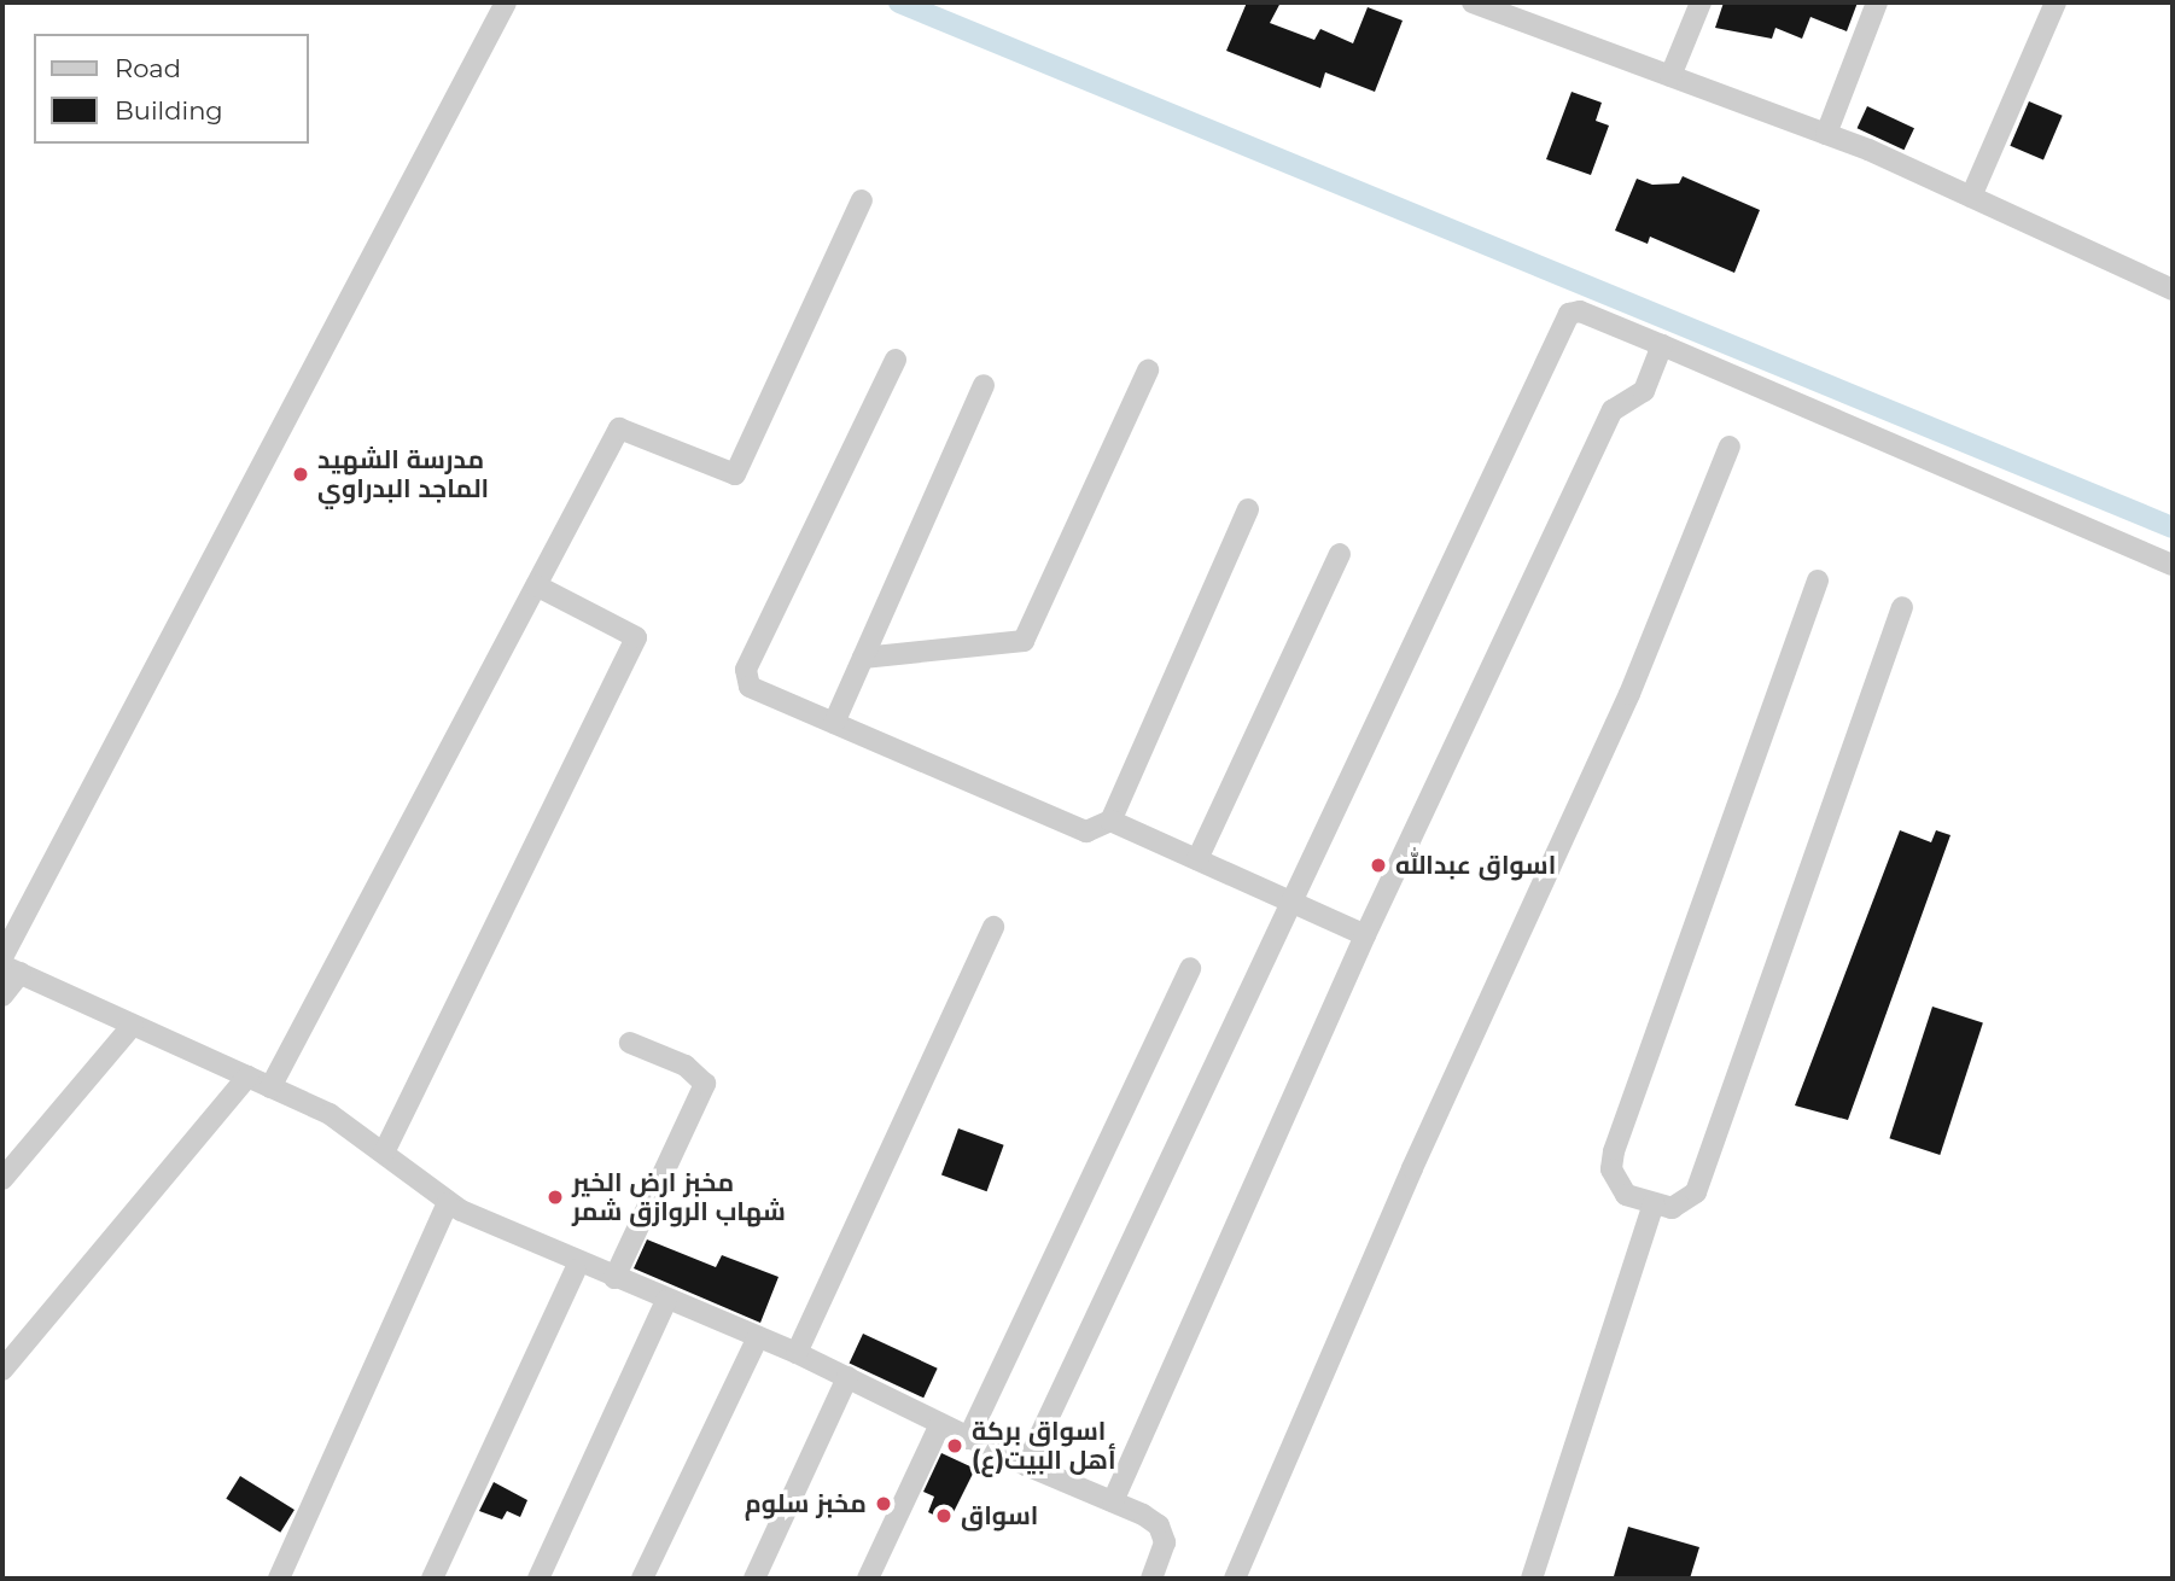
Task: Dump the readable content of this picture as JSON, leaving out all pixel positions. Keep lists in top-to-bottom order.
{
  "places": [
    "مدرسة الشهيد الماجد البدراوي",
    "اسواق عبدالله",
    "مخبز ارض الخير شهاب الروازق شمر",
    "اسواق بركة أهل البيت(ع)",
    "مخبز سلوم",
    "اسواق"
  ],
  "legend": ["Road", "Building"]
}
